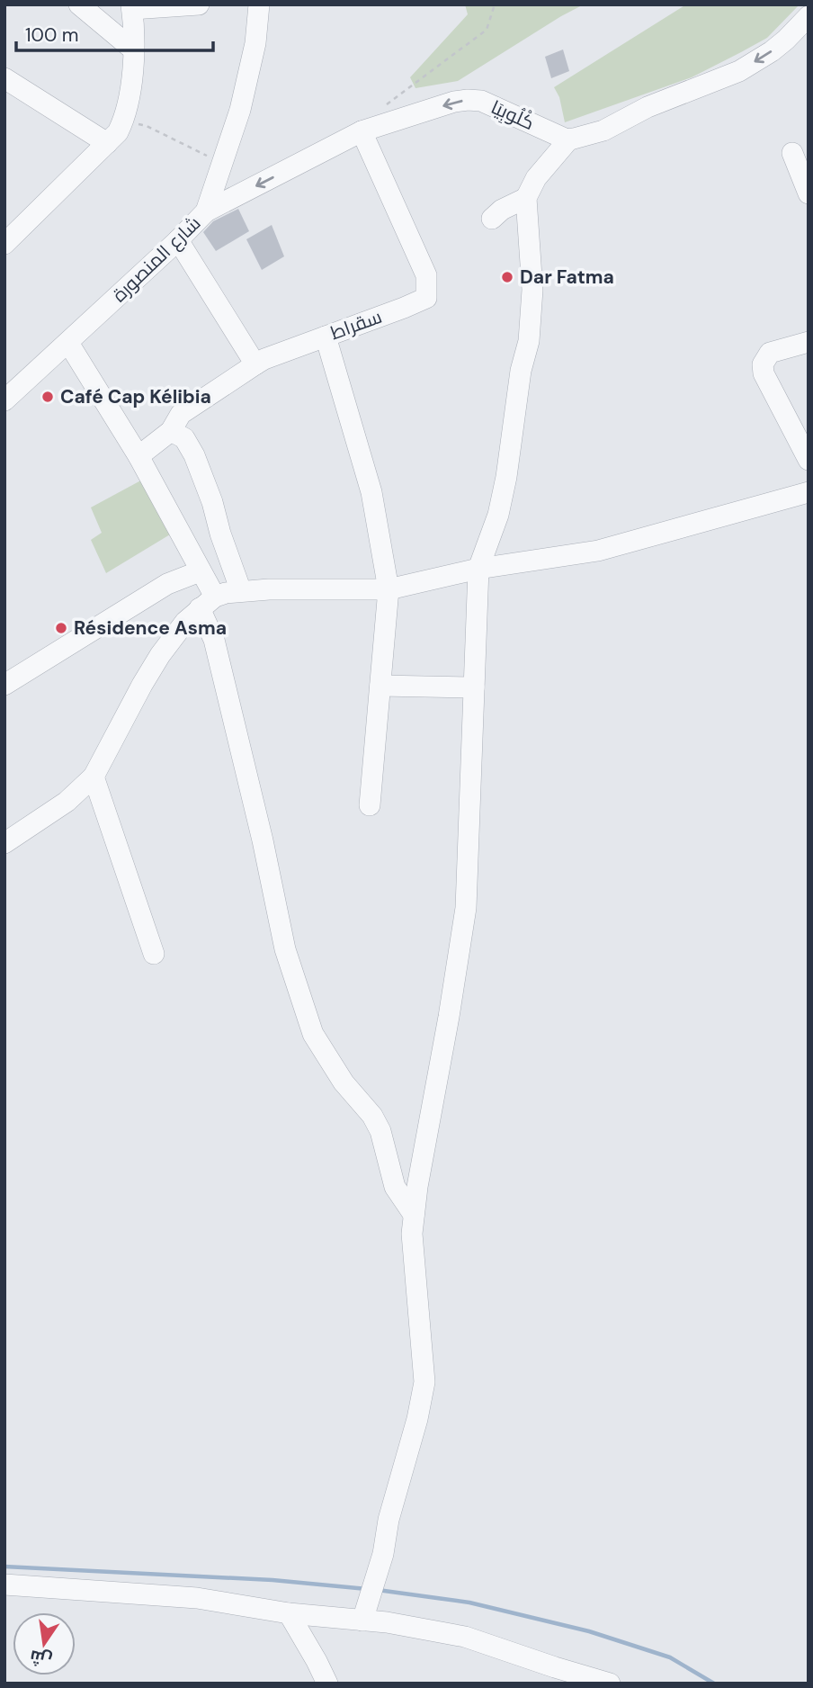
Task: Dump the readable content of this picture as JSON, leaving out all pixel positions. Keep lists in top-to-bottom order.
{
  "streets": {
    "street": ["كْلُوبِيَا", "شارع المنصورة", "سقراط"]
  },
  "crossings": [
    ["كْلُوبِيَا", "شارع المنصورة"],
    ["كْلُوبِيَا", "سقراط"]
  ],
  "one_way": ["كْلُوبِيَا"],
  "places": ["Dar Fatma", "Café Cap Kélibia", "Résidence Asma"],
  "scale_bar": "100 m",
  "north": "bottom"
}
